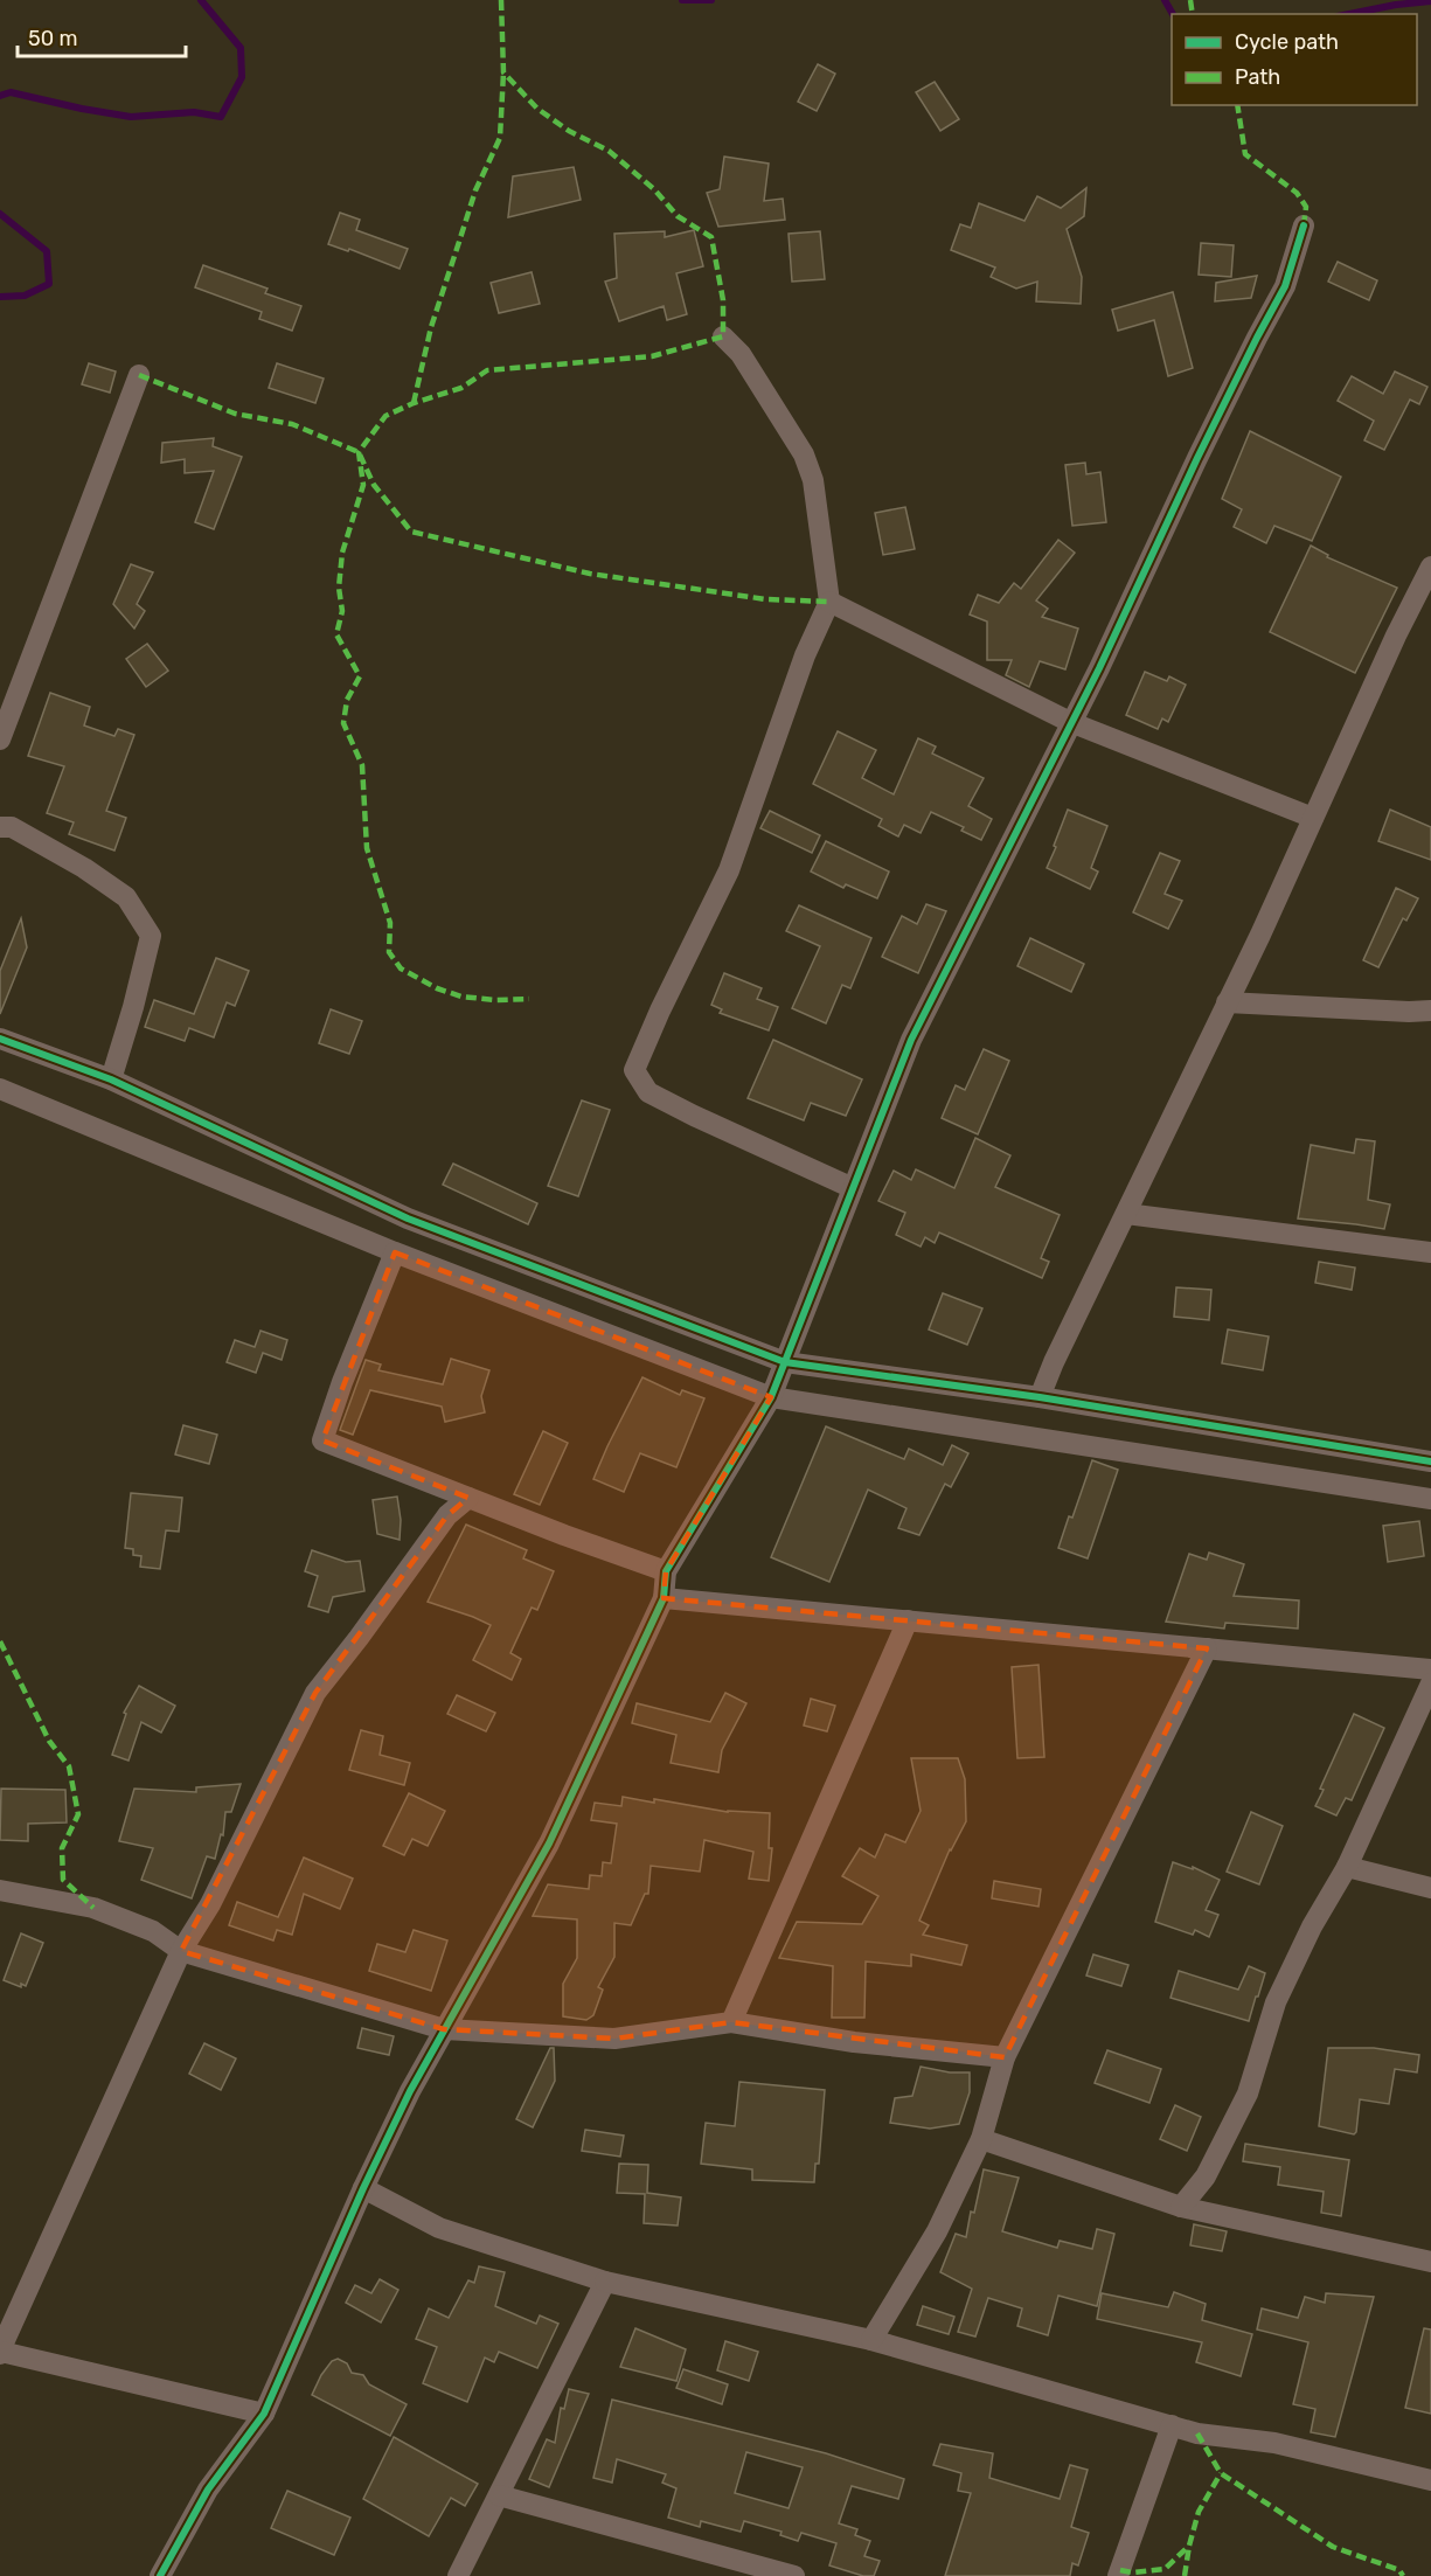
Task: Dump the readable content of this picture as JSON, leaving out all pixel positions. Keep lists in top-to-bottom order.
{
  "legend": ["Cycle path", "Path"],
  "scale_bar": "50 m"
}
